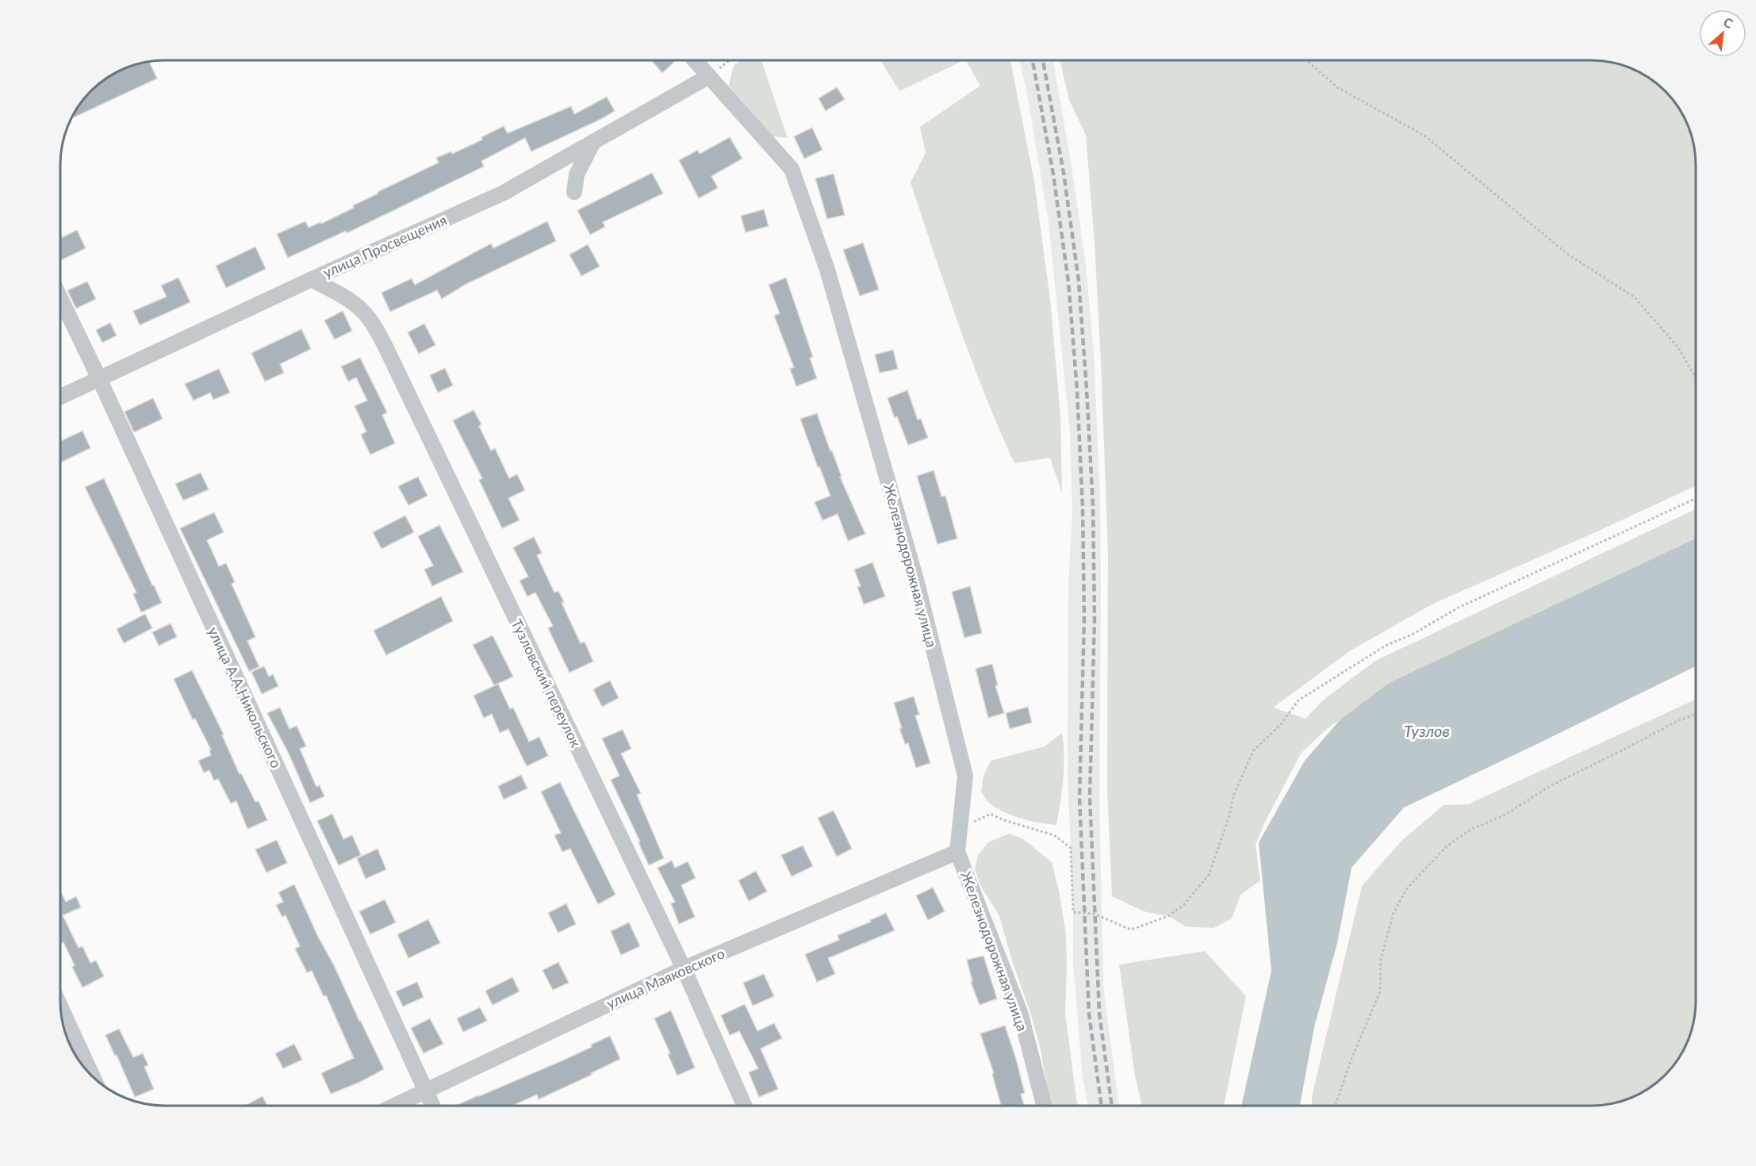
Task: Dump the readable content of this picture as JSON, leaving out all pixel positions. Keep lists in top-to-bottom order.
{
  "streets": {
    "street": [
      "улица Просвещения",
      "Железнодорожная улица",
      "Тузловский переулок",
      "улица А.А.Никольского",
      "улица Маяковского"
    ]
  },
  "crossings": [
    ["улица Просвещения", "Железнодорожная улица"],
    ["улица Просвещения", "Тузловский переулок"],
    ["улица Просвещения", "улица А.А.Никольского"],
    ["Железнодорожная улица", "улица Маяковского"],
    ["Тузловский переулок", "улица Маяковского"],
    ["улица А.А.Никольского", "улица Маяковского"]
  ],
  "water": ["Тузлов"],
  "north": "top right"
}
